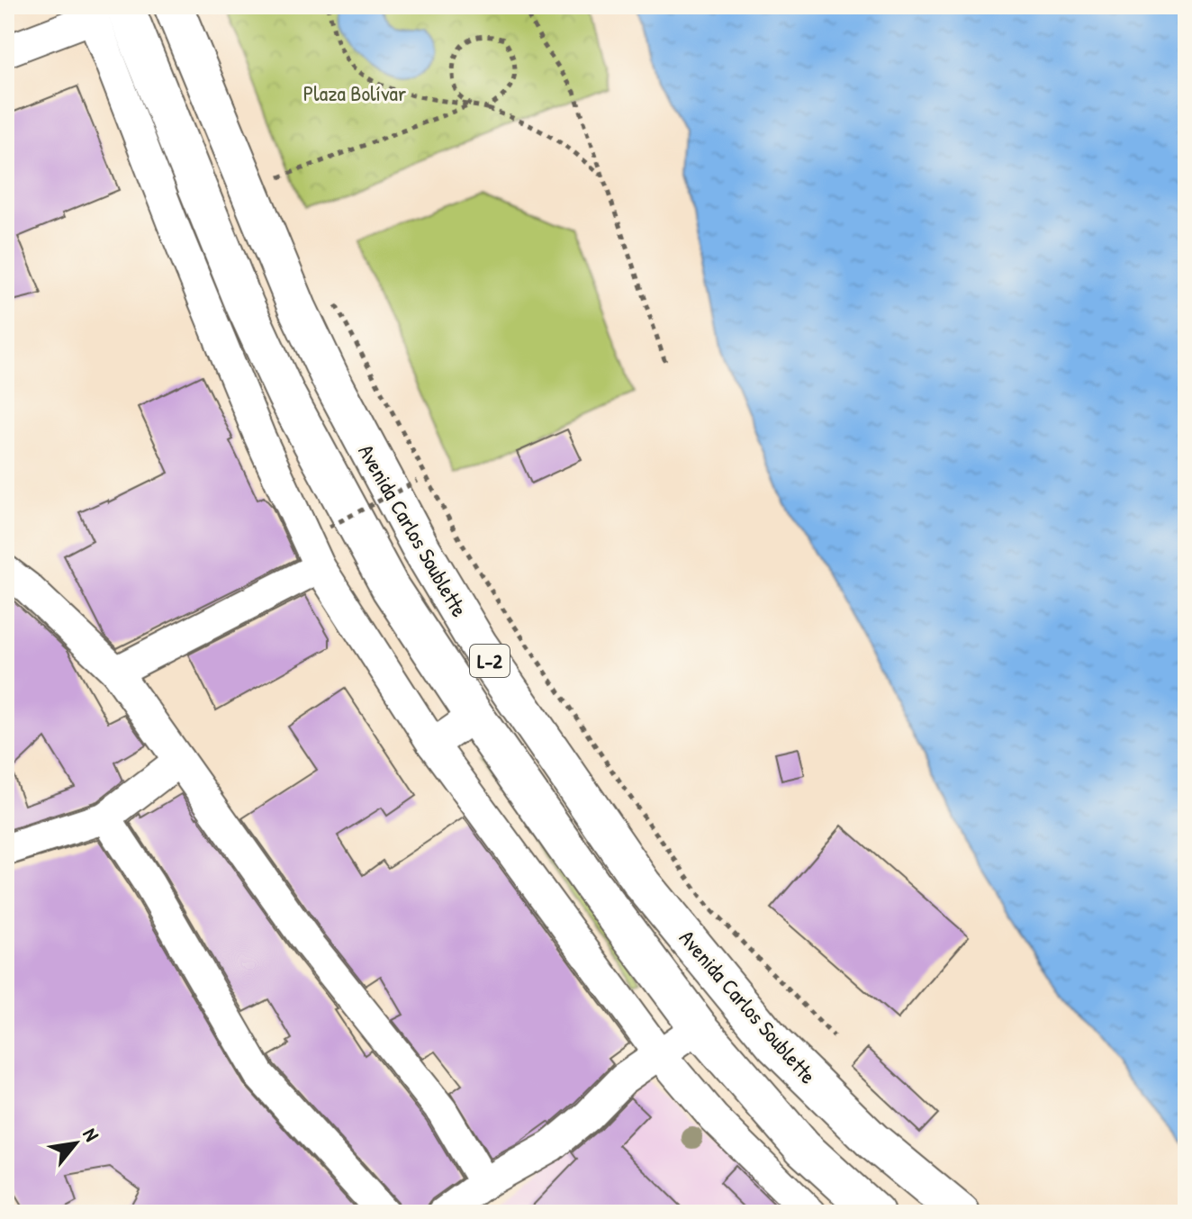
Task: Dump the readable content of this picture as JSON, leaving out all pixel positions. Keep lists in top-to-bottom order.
{
  "streets": {
    "main road": ["Avenida Carlos Soublette", "L-2"]
  },
  "parks": ["Plaza Bolívar"],
  "north": "top right"
}
